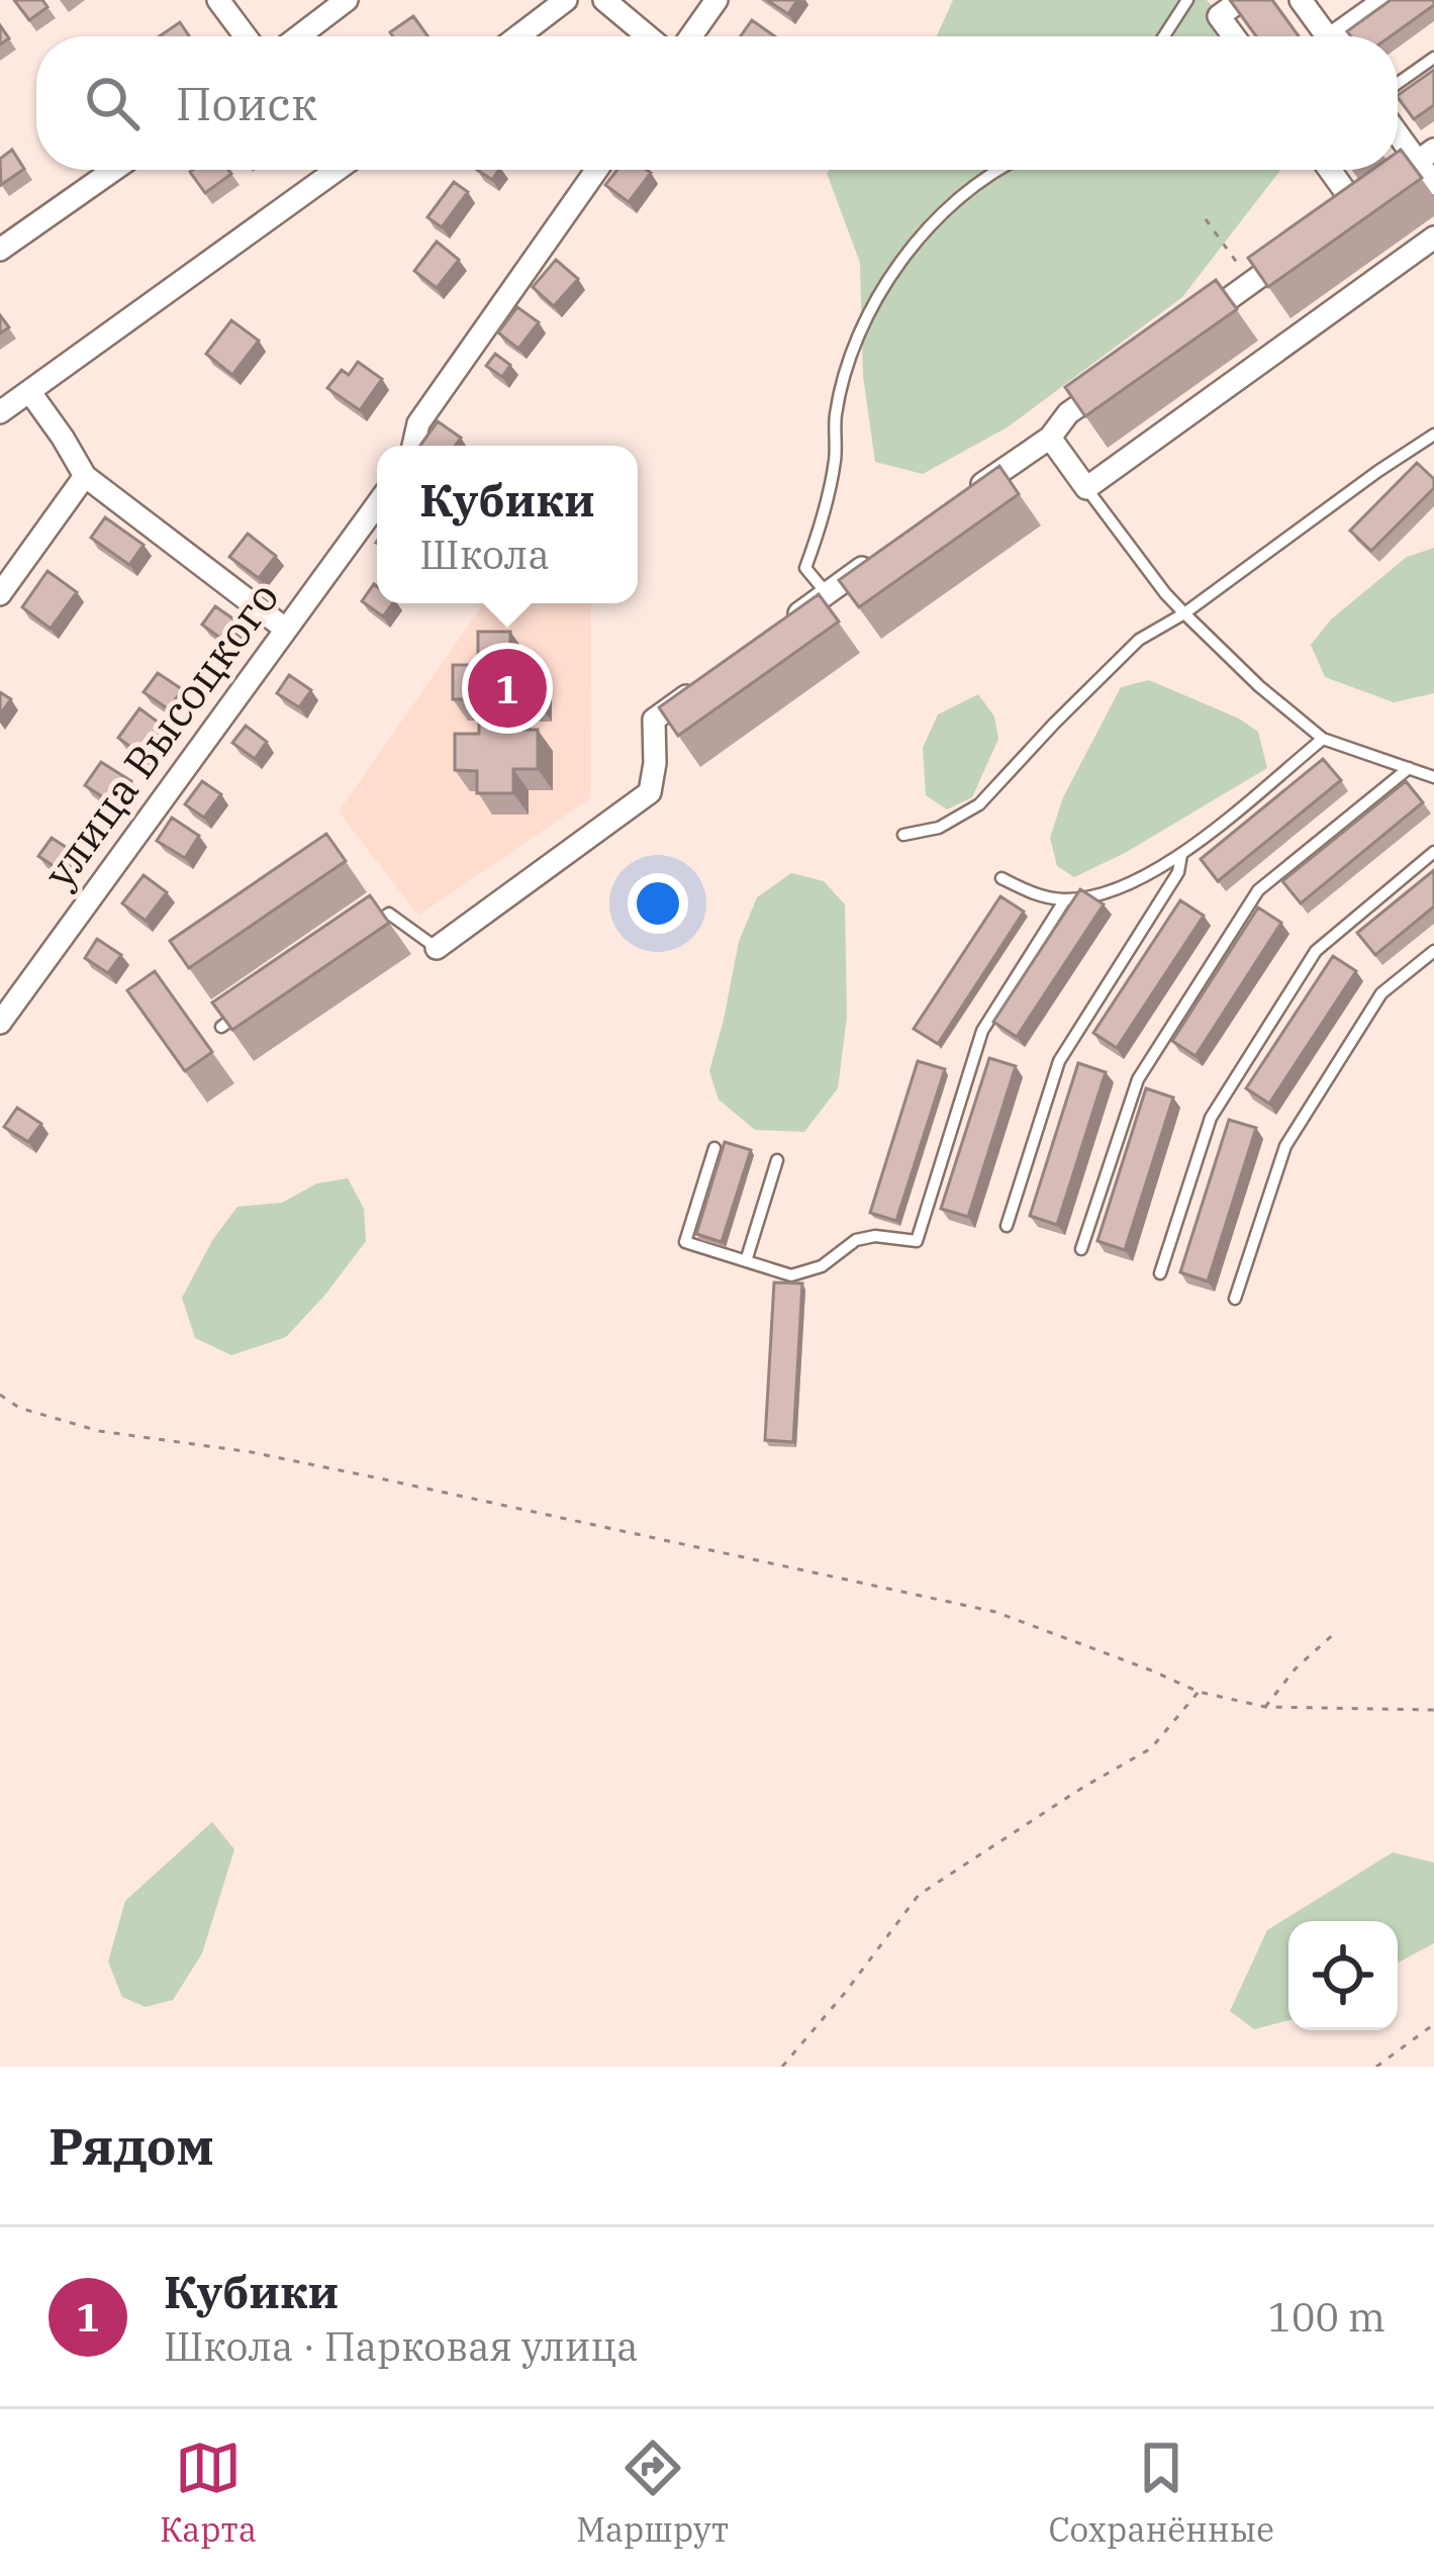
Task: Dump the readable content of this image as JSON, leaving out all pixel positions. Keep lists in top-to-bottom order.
{
  "streets": {
    "street": ["улица Высоцкого"]
  },
  "page": {
    "search": "Поиск",
    "popup": ["Кубики", "Школа"],
    "pins": "1",
    "heading": "Рядом",
    "list": [
      {
        "mark": "1",
        "name": "Кубики",
        "note": "Школа · Парковая улица",
        "value": "100 m"
      }
    ],
    "nav": ["Карта", "Маршрут", "Сохранённые"]
  }
}
